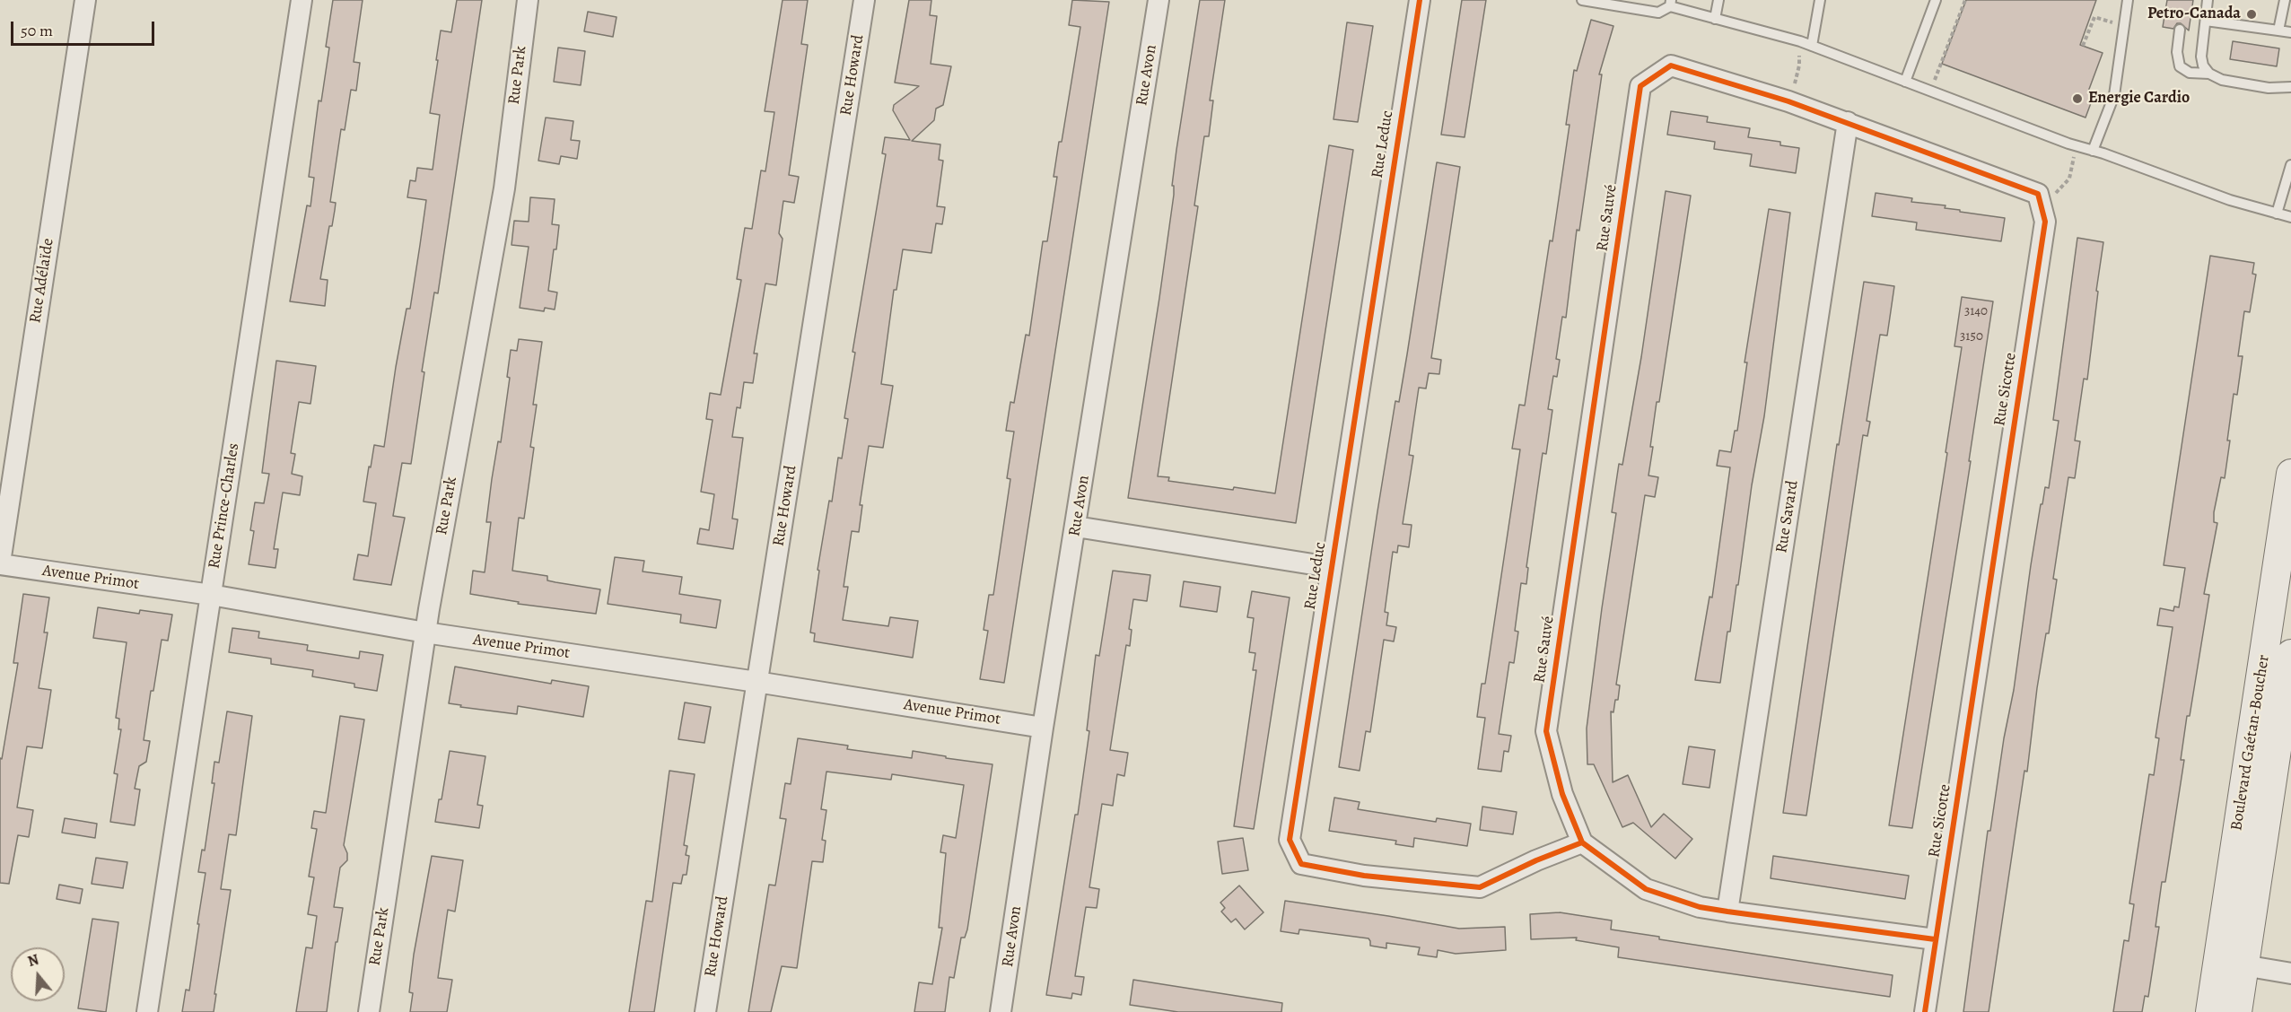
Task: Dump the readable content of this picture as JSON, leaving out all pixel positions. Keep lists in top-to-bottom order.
{
  "streets": {
    "main road": ["Boulevard Gaétan-Boucher"],
    "street": [
      "Rue Park",
      "Rue Howard",
      "Rue Avon",
      "Rue Leduc",
      "Rue Sauvé",
      "Rue Adélaïde",
      "Rue Sicotte",
      "Rue Prince-Charles",
      "Rue Savard",
      "Avenue Primot"
    ]
  },
  "crossings": [
    ["Rue Park", "Avenue Primot"],
    ["Rue Howard", "Avenue Primot"],
    ["Rue Avon", "Avenue Primot"],
    ["Rue Leduc", "Rue Sauvé"],
    ["Rue Sauvé", "Rue Sicotte"],
    ["Rue Adélaïde", "Avenue Primot"],
    ["Rue Sicotte", "Rue Savard"],
    ["Rue Prince-Charles", "Avenue Primot"]
  ],
  "places": ["Petro-Canada", "Energie Cardio"],
  "house_numbers": ["3140", "3150"],
  "scale_bar": "50 m",
  "north": "top"
}
